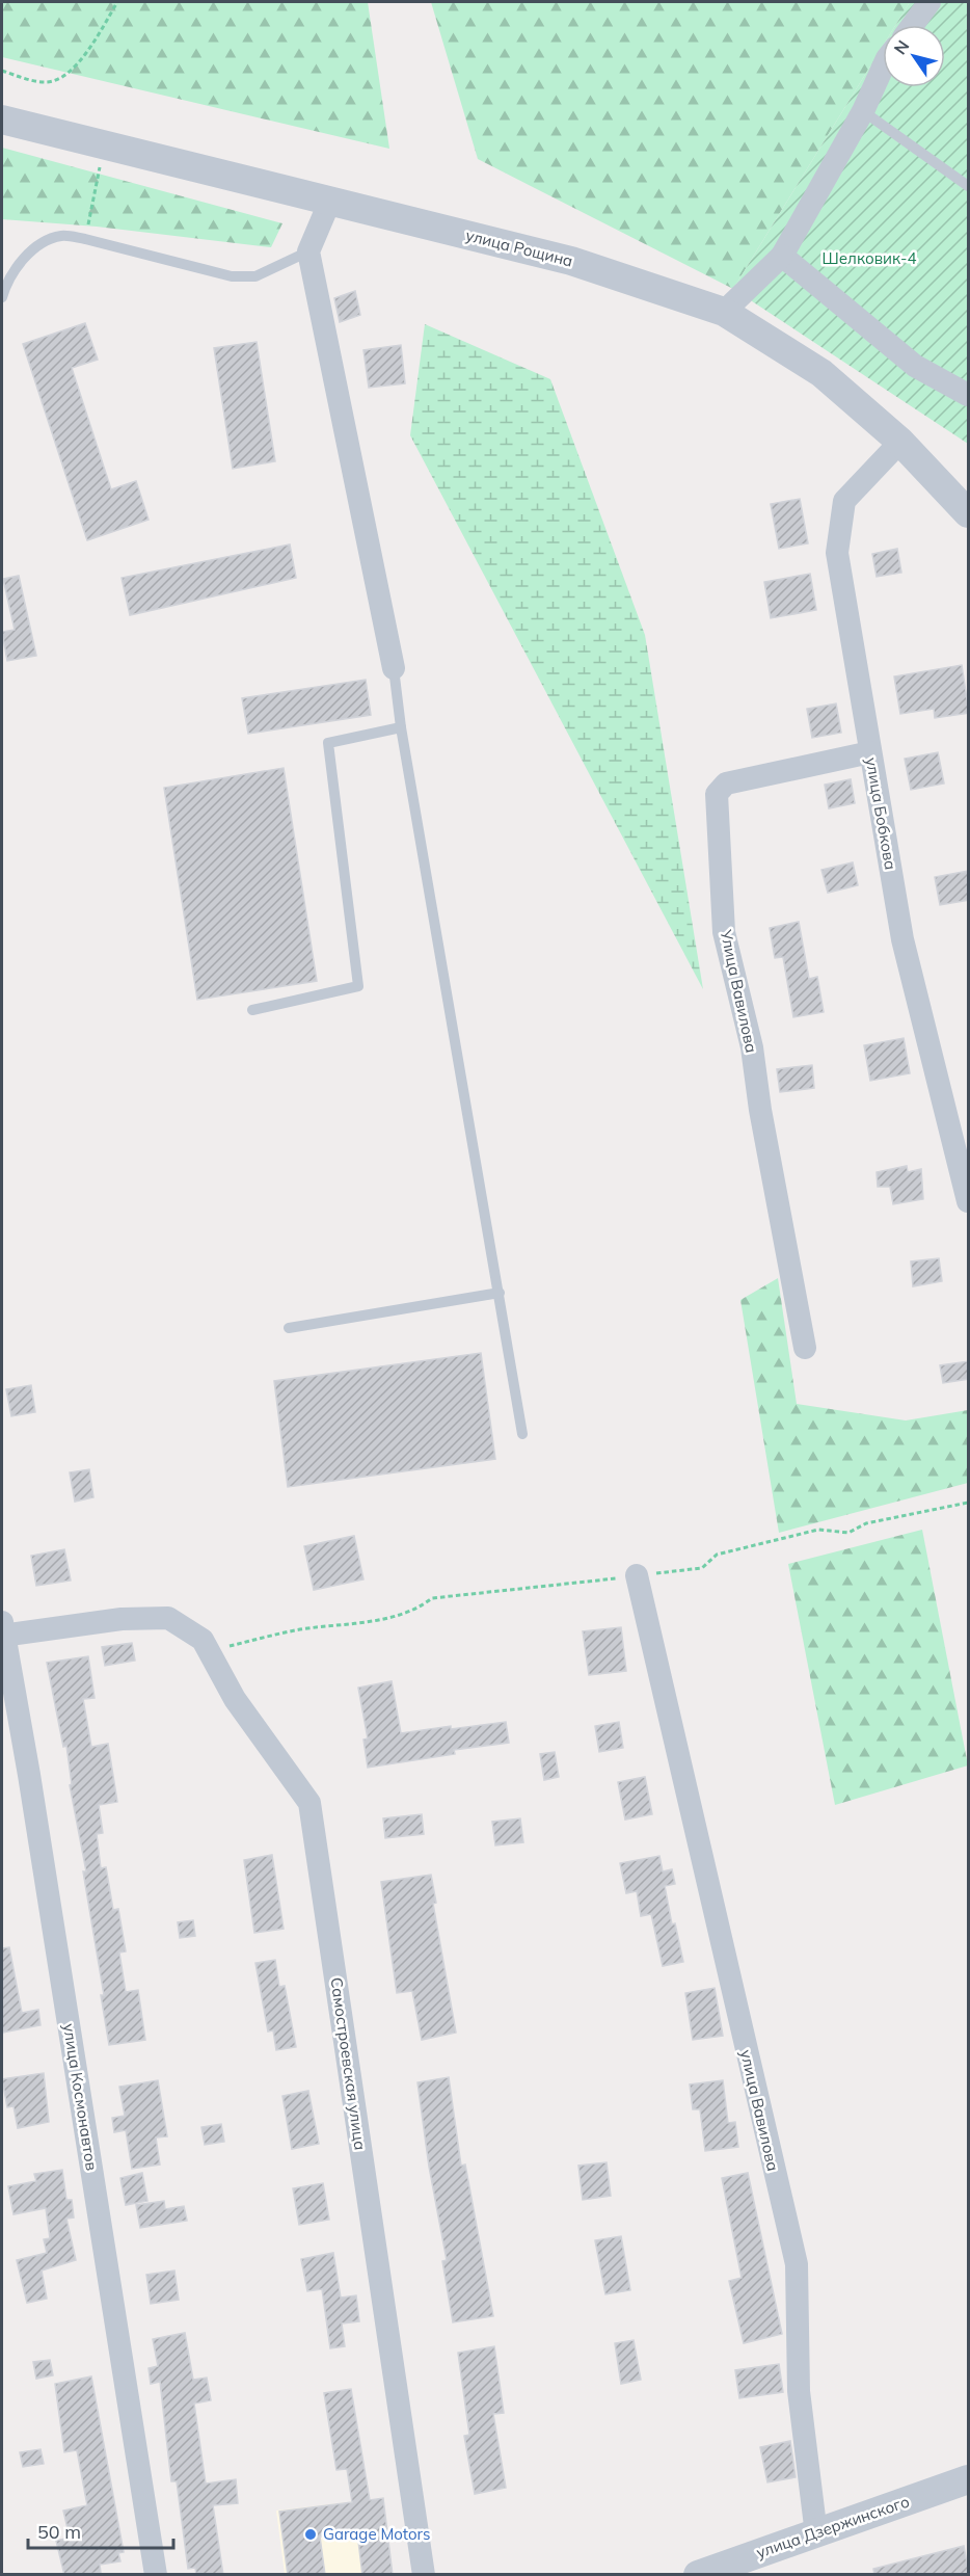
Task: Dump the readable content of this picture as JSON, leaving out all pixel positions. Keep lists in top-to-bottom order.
{
  "streets": {
    "street": [
      "улица Рощина",
      "улица Бобкова",
      "Улица Вавилова",
      "Самостроевская улица",
      "улица Космонавтов",
      "улица Вавилова",
      "улица Дзержинского"
    ]
  },
  "crossings": [
    ["улица Рощина", "улица Бобкова"],
    ["улица Бобкова", "Улица Вавилова"],
    ["Самостроевская улица", "улица Космонавтов"],
    ["улица Вавилова", "улица Дзержинского"]
  ],
  "parks": ["Шелковик-4"],
  "places": ["Garage Motors"],
  "scale_bar": "50 m",
  "north": "top left"
}
